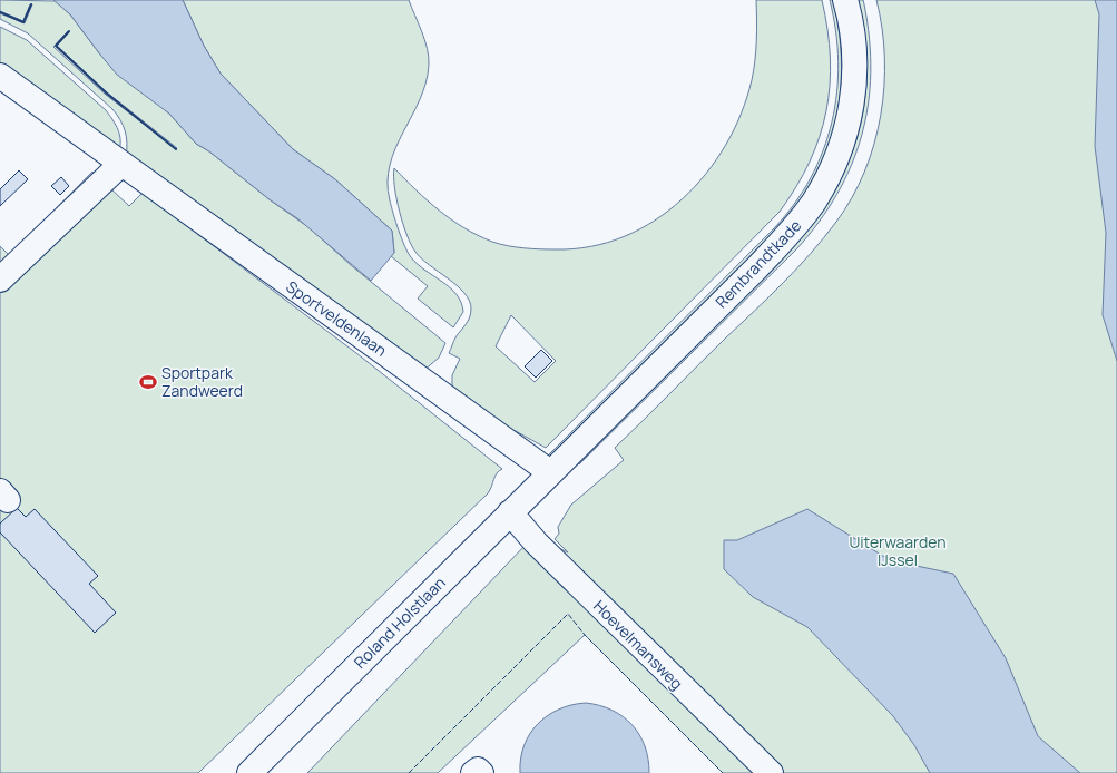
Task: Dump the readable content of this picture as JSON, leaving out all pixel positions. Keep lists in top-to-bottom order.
{
  "streets": {
    "street": [
      "Rembrandtkade",
      "Sportveldenlaan",
      "Roland Holstlaan",
      "Hoevelmansweg"
    ]
  },
  "crossings": [
    ["Rembrandtkade", "Sportveldenlaan"],
    ["Rembrandtkade", "Roland Holstlaan"],
    ["Sportveldenlaan", "Roland Holstlaan"],
    ["Roland Holstlaan", "Hoevelmansweg"]
  ],
  "parks": ["Uiterwaarden IJssel"],
  "places": {
    "sports": ["Sportpark Zandweerd"]
  }
}
